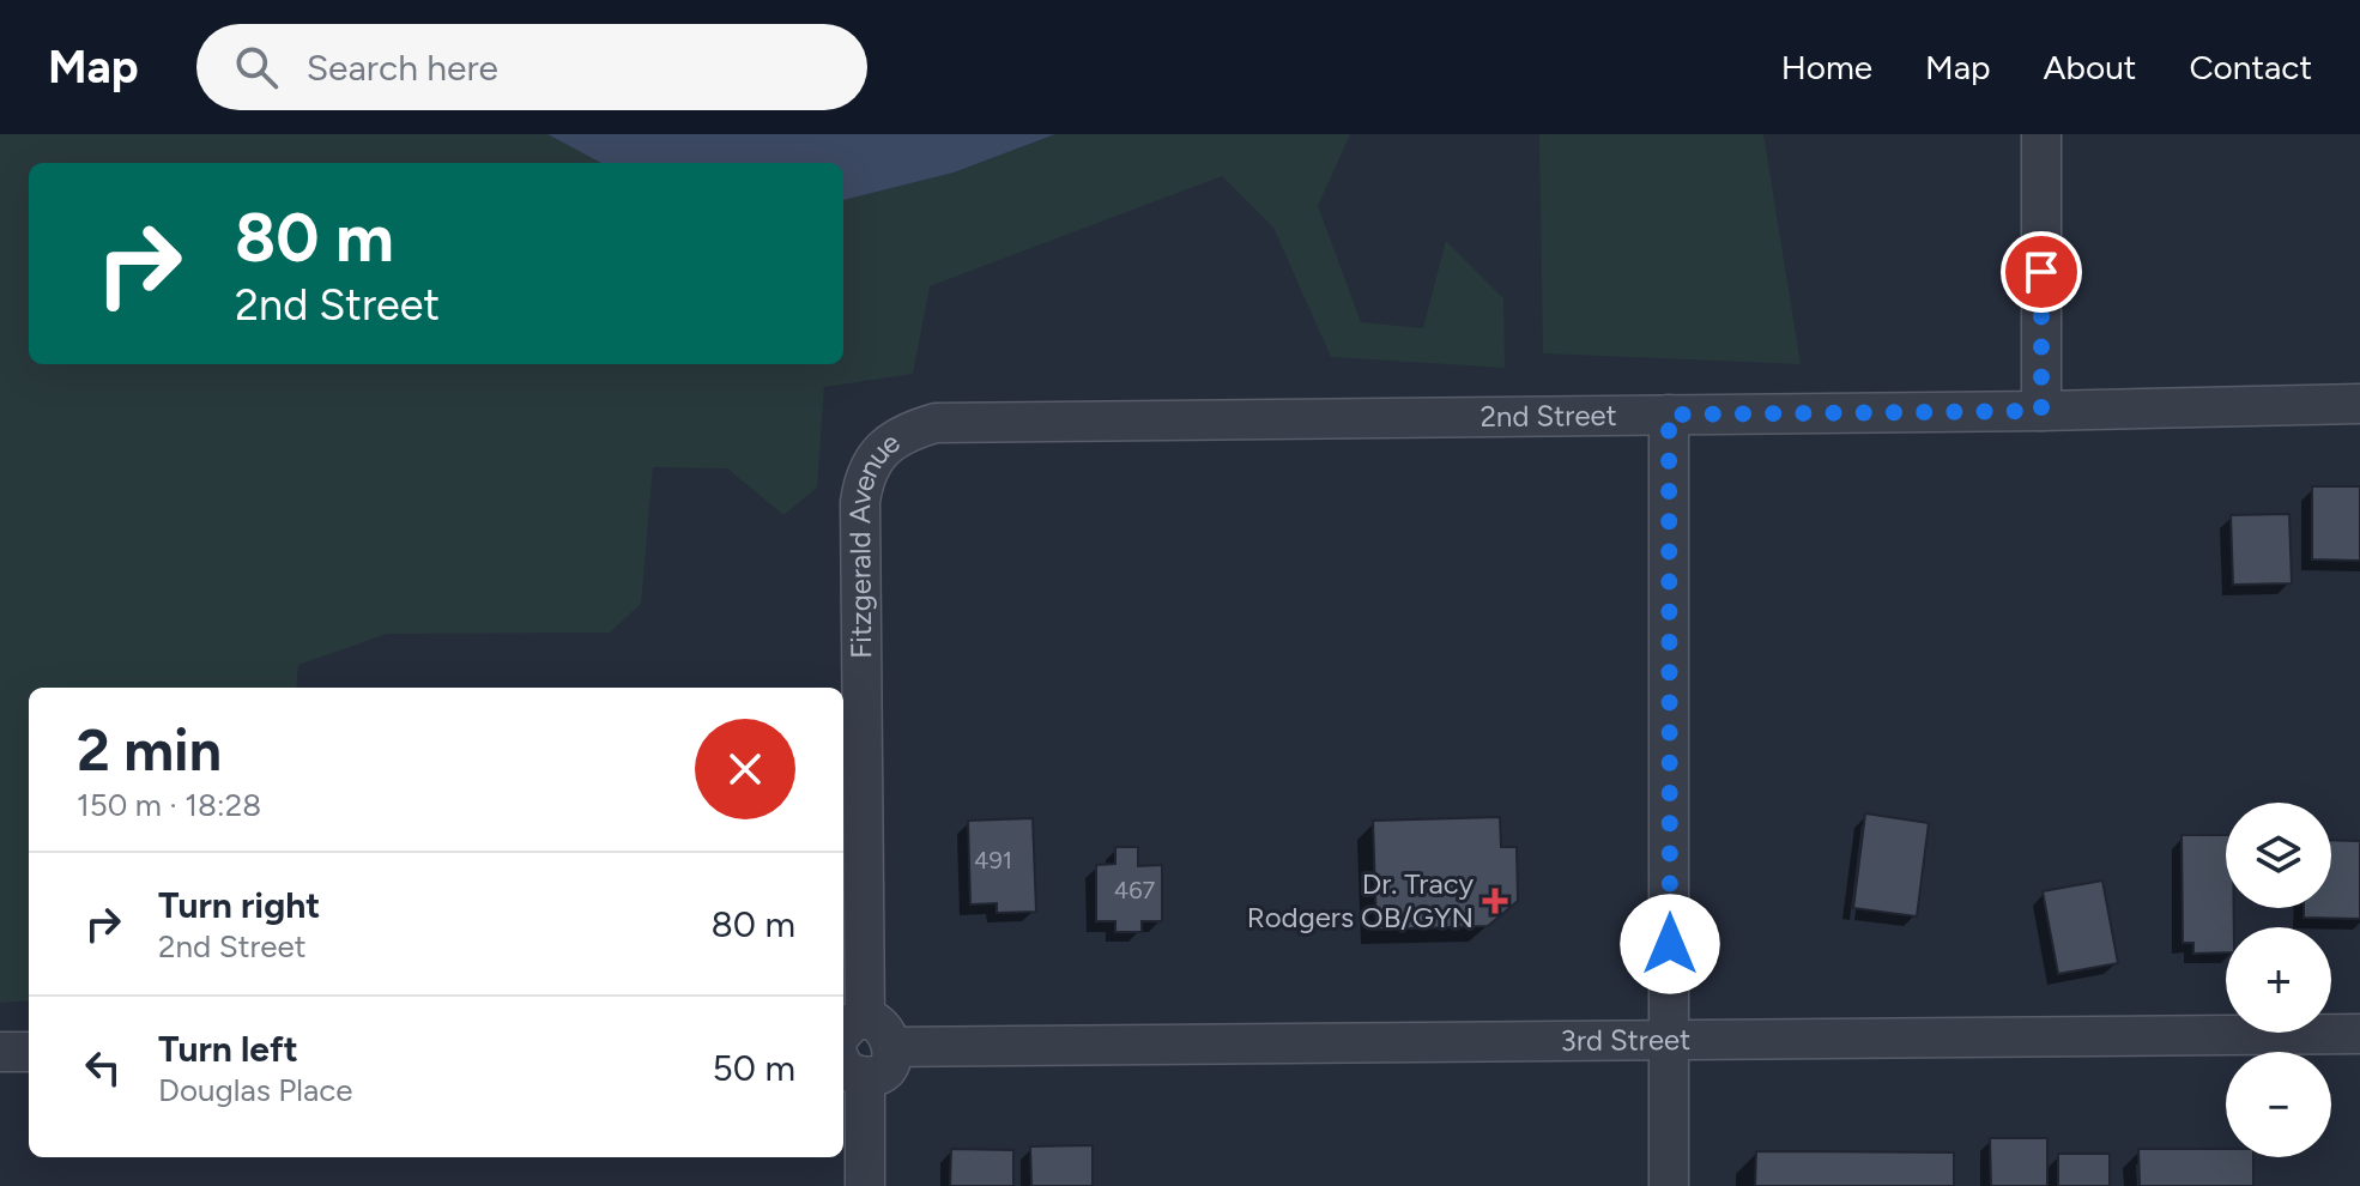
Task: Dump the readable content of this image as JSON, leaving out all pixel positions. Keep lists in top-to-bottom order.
{
  "streets": {
    "street": ["2nd Street", "Fitzgerald Avenue", "3rd Street"]
  },
  "crossings": [
    ["2nd Street", "Fitzgerald Avenue"]
  ],
  "places": {
    "health": ["Dr. Tracy Rodgers OB/GYN"]
  },
  "house_numbers": ["491", "467"],
  "page": {
    "header": "Map",
    "search": "Search here",
    "nav": [
      "Home",
      "Map",
      "About",
      "Contact"
    ],
    "turn": ["80 m", "2nd Street"],
    "heading": ["2 min", "150 m · 18:28"],
    "map_buttons": ["+", "−"],
    "list": [
      {
        "name": "Turn right",
        "note": "2nd Street",
        "value": "80 m"
      },
      {
        "name": "Turn left",
        "note": "Douglas Place",
        "value": "50 m"
      }
    ]
  }
}
